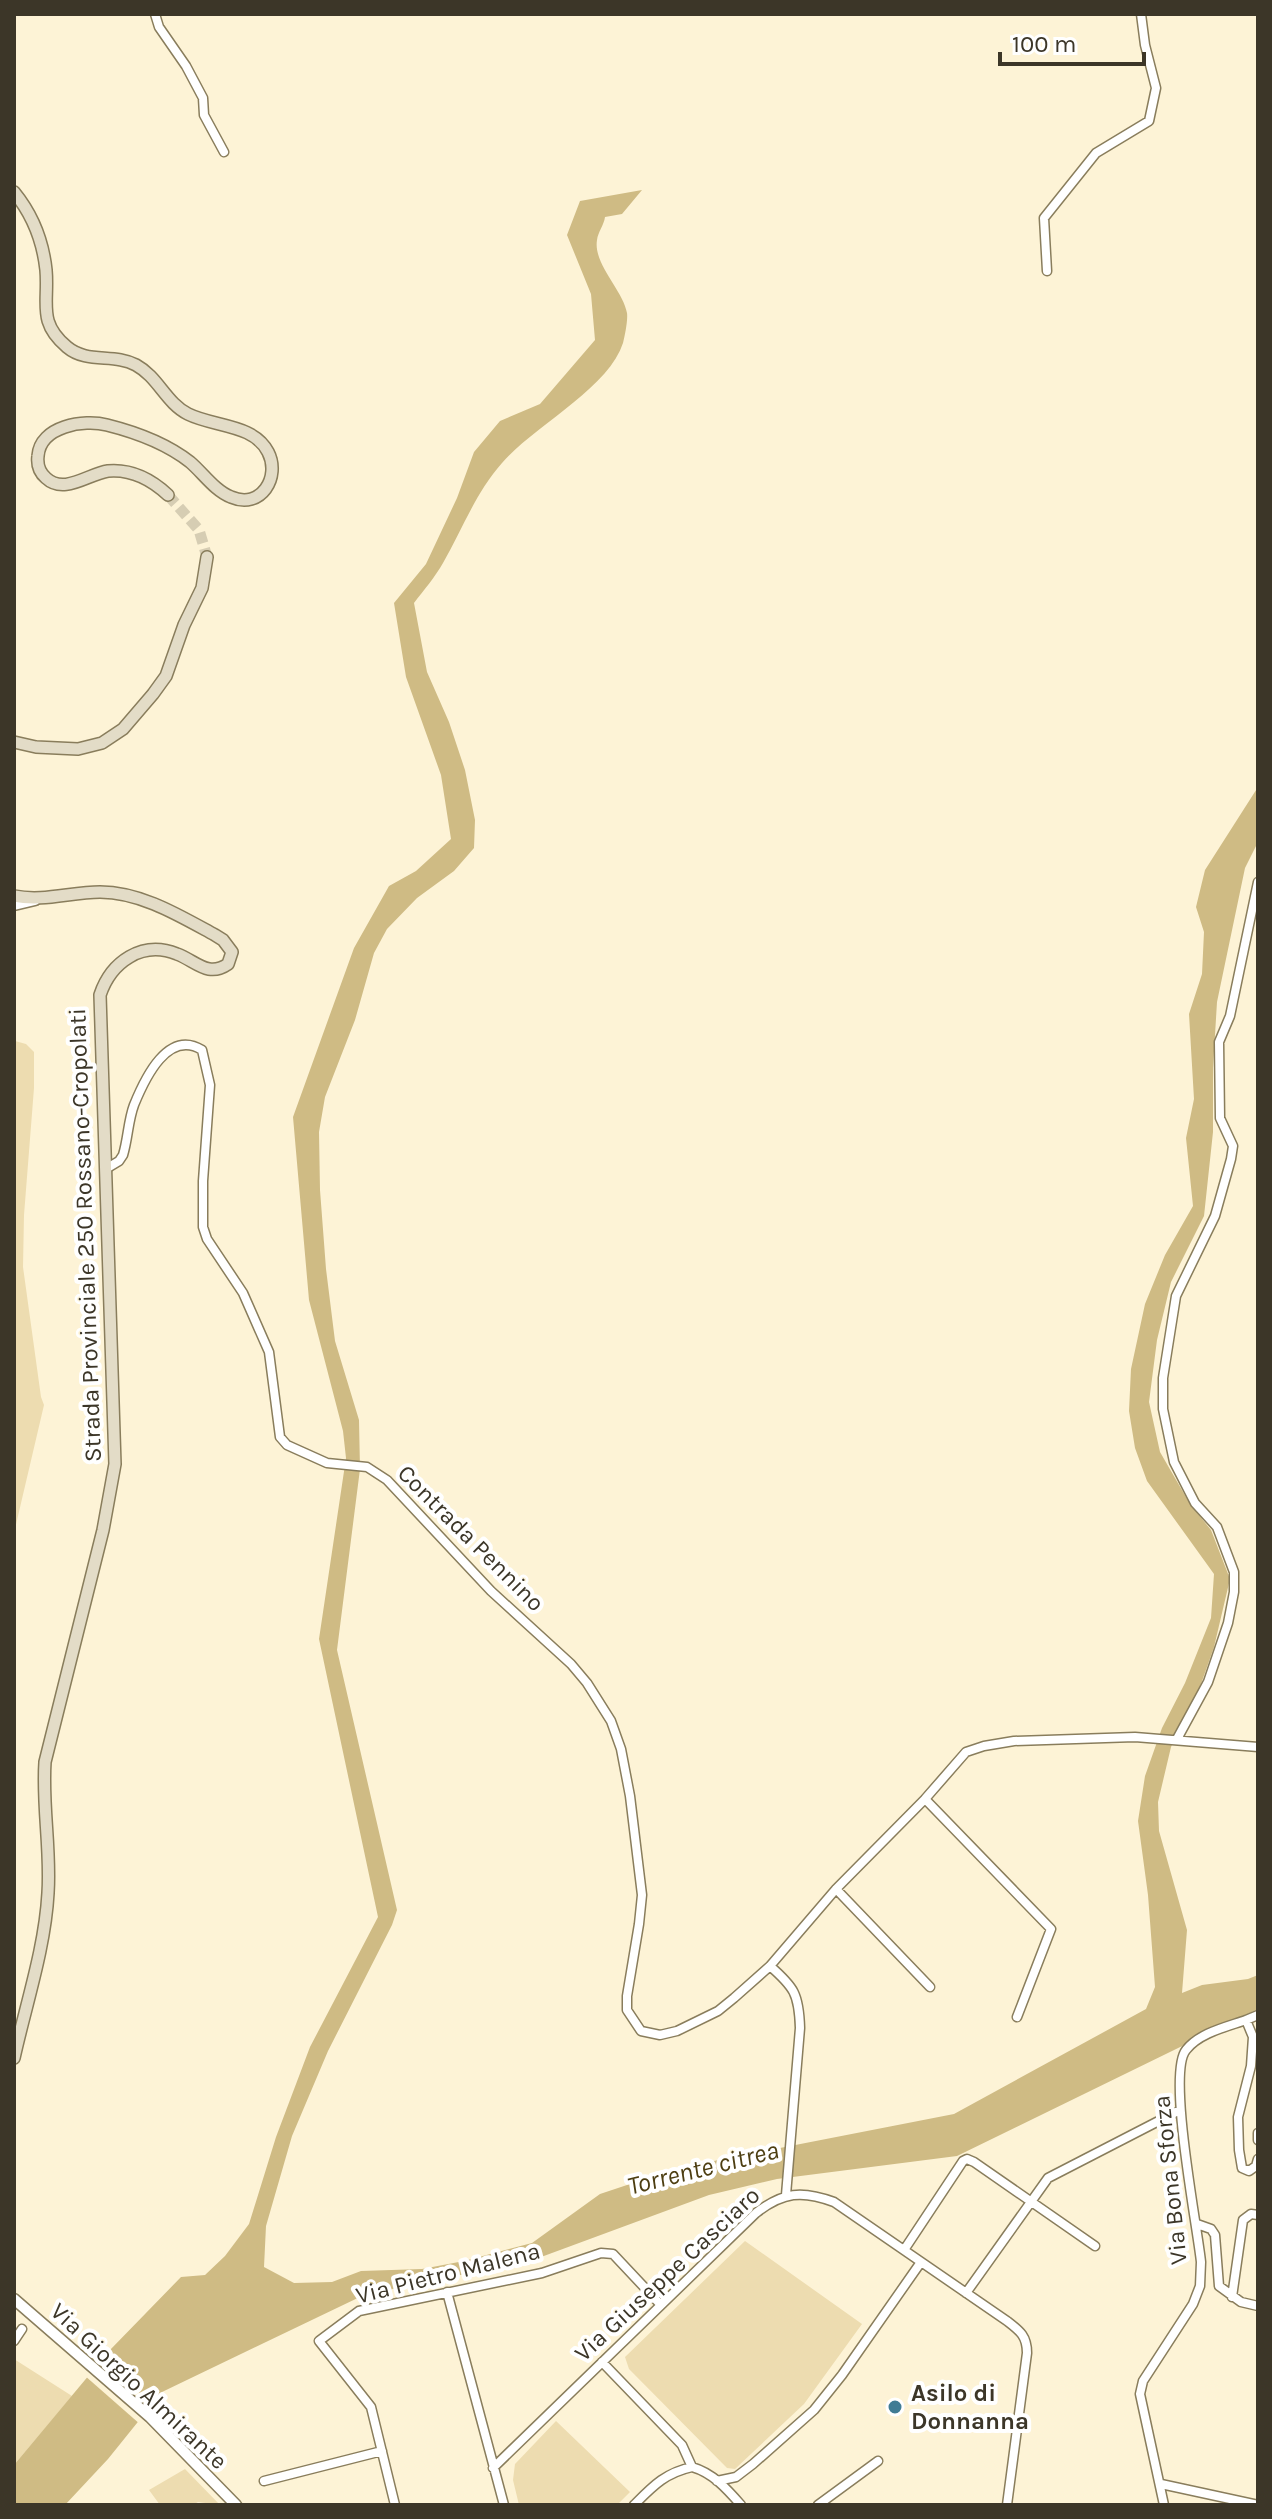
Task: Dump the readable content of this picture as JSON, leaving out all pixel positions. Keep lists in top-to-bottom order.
{
  "streets": {
    "main road": ["Strada Provinciale 250 Rossano-Cropolati"],
    "street": [
      "Contrada Pennino",
      "Via Bona Sforza",
      "Via Pietro Malena",
      "Via Giuseppe Casciaro",
      "Via Giorgio Almirante"
    ]
  },
  "crossings": [
    ["Via Pietro Malena", "Via Giuseppe Casciaro"]
  ],
  "water": ["Torrente citrea"],
  "places": ["Asilo di Donnanna"],
  "scale_bar": "100 m"
}
